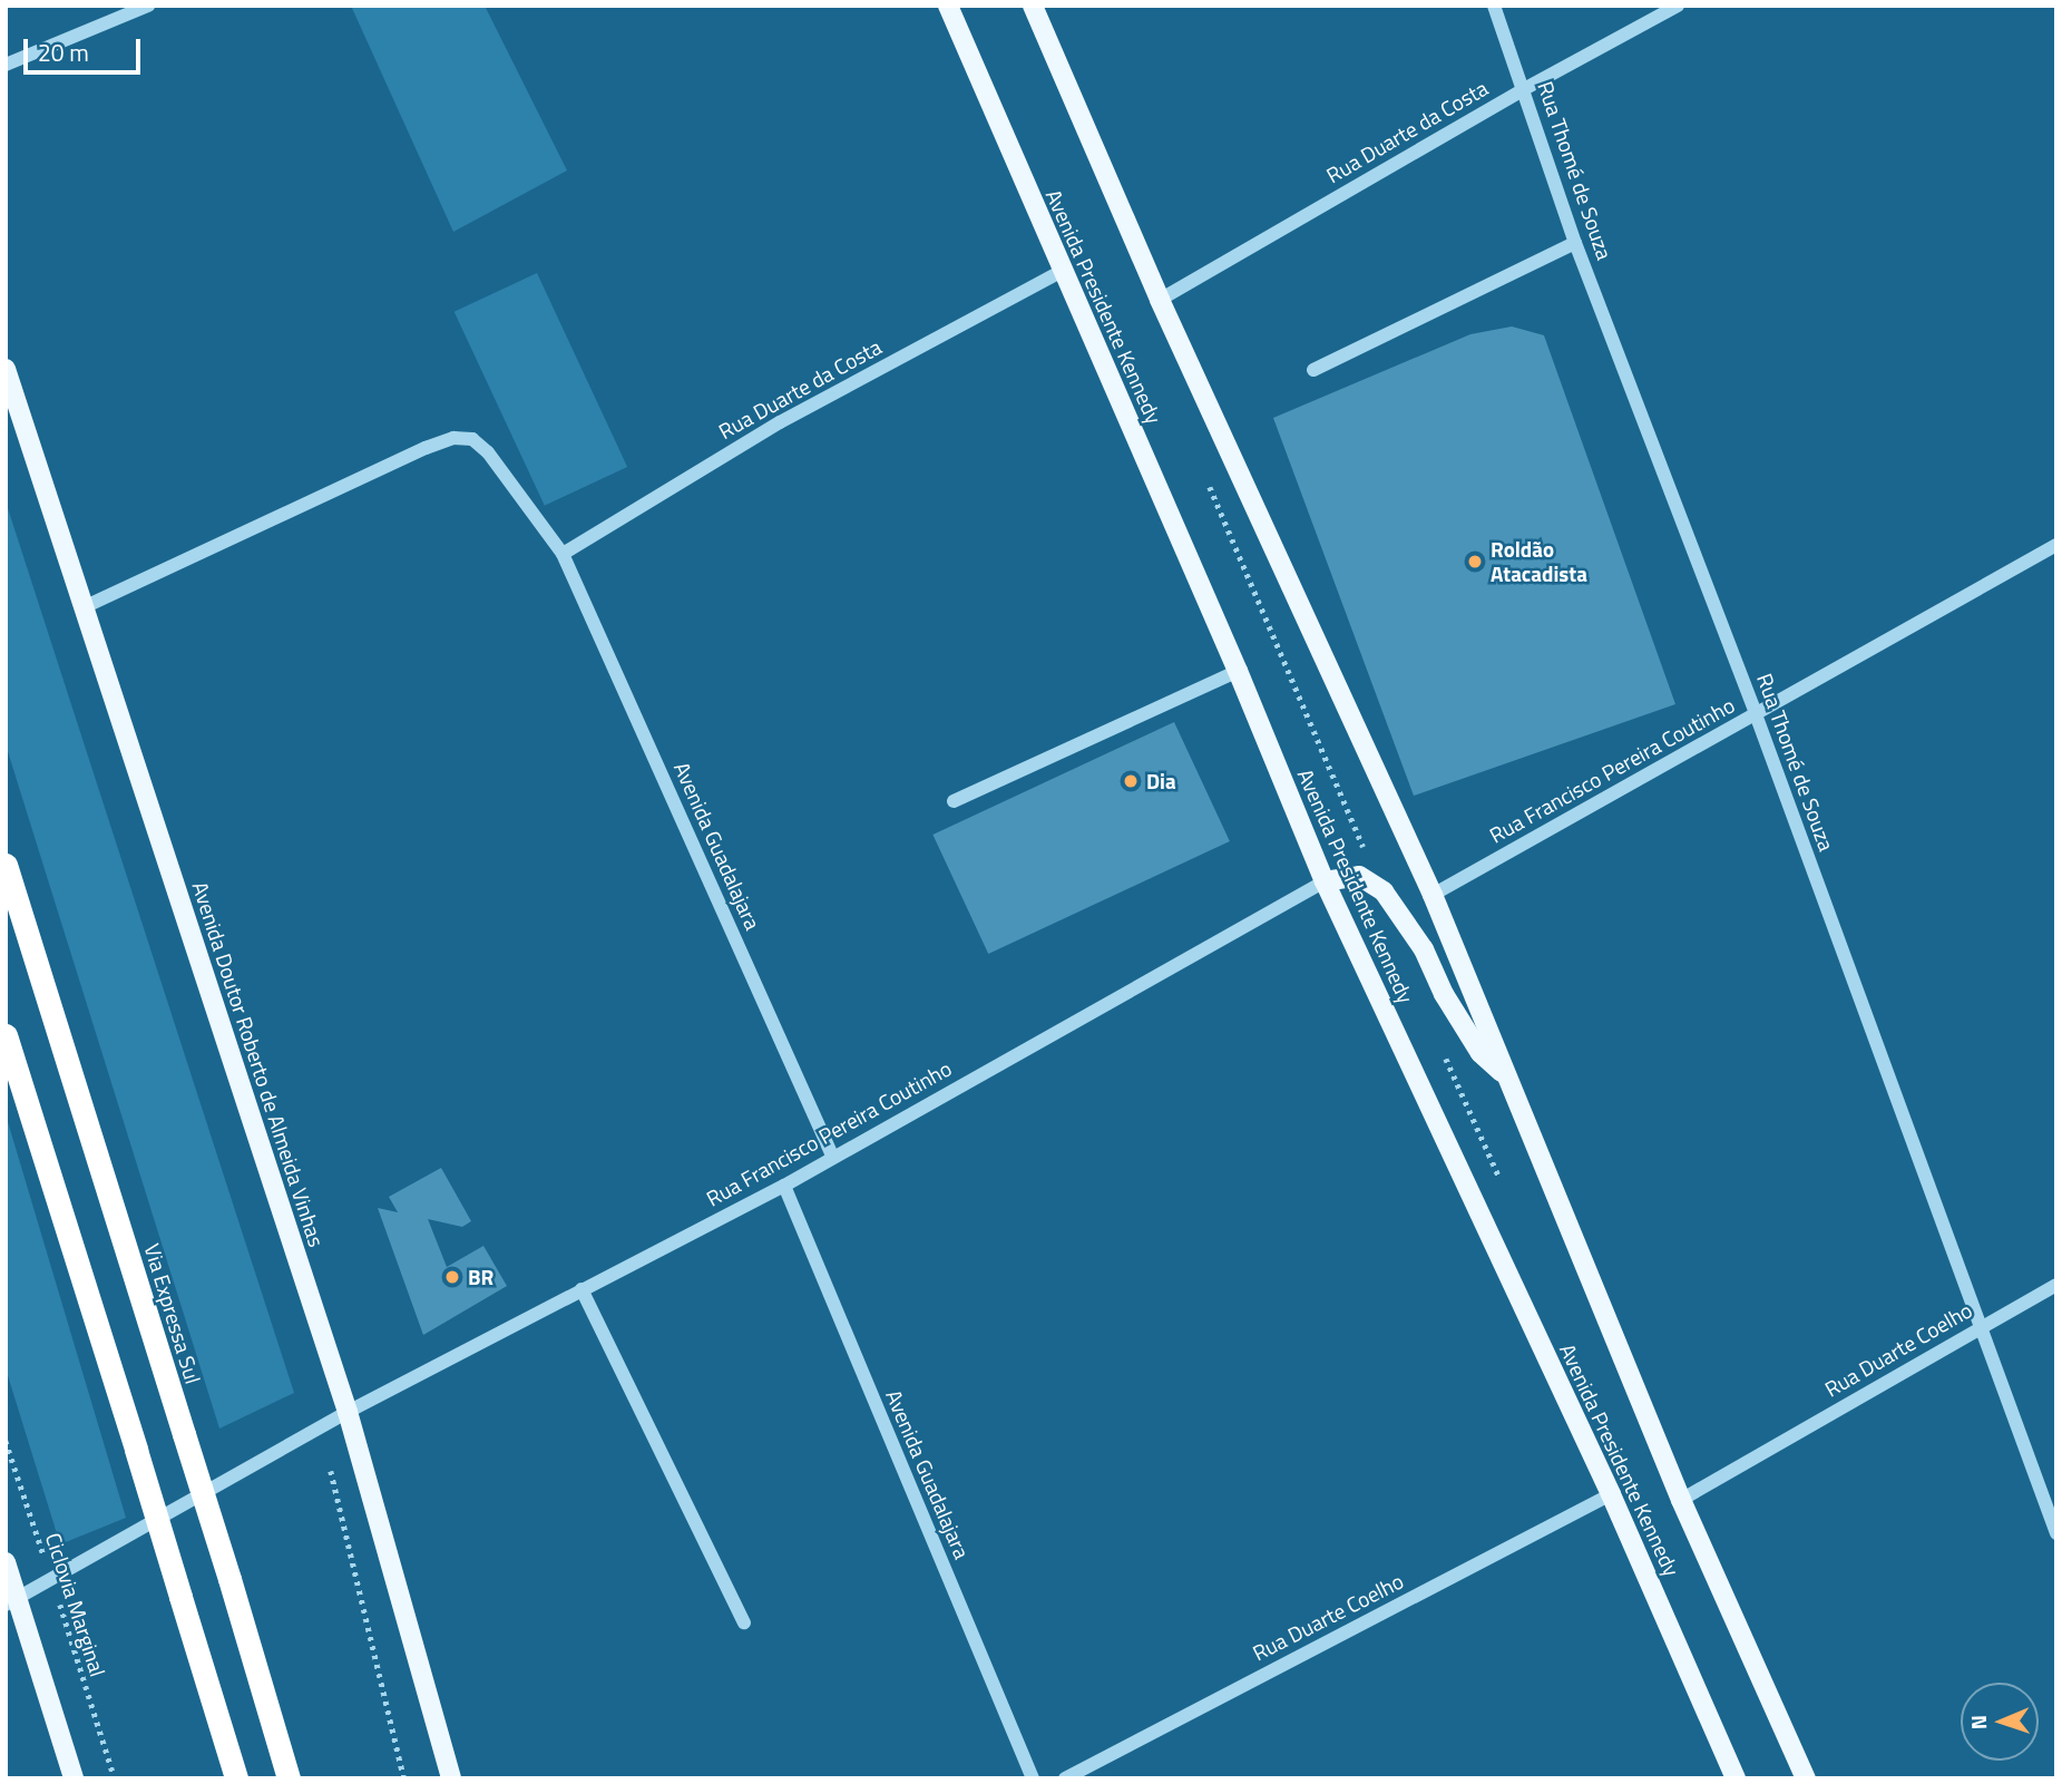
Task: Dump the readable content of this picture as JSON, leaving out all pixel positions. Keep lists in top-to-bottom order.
{
  "streets": {
    "highway": ["Via Expressa Sul"],
    "main road": ["Avenida Presidente Kennedy", "Avenida Doutor Roberto de Almeida Vinhas"],
    "street": [
      "Rua Duarte da Costa",
      "Rua Thomé de Souza",
      "Rua Francisco Pereira Coutinho",
      "Avenida Guadalajara",
      "Rua Duarte Coelho"
    ],
    "path": ["Ciclovia Marginal"]
  },
  "crossings": [
    ["Rua Duarte da Costa", "Rua Thomé de Souza"],
    ["Rua Duarte da Costa", "Avenida Presidente Kennedy"],
    ["Rua Duarte da Costa", "Avenida Guadalajara"],
    ["Rua Thomé de Souza", "Rua Francisco Pereira Coutinho"],
    ["Rua Thomé de Souza", "Rua Duarte Coelho"],
    ["Avenida Presidente Kennedy", "Rua Francisco Pereira Coutinho"],
    ["Avenida Presidente Kennedy", "Rua Duarte Coelho"],
    ["Rua Francisco Pereira Coutinho", "Avenida Guadalajara"],
    ["Rua Francisco Pereira Coutinho", "Avenida Doutor Roberto de Almeida Vinhas"],
    ["Rua Francisco Pereira Coutinho", "Ciclovia Marginal"],
    ["Avenida Guadalajara", "Avenida Doutor Roberto de Almeida Vinhas"]
  ],
  "places": ["Roldão Atacadista", "Dia", "BR"],
  "scale_bar": "20 m",
  "north": "left"
}
